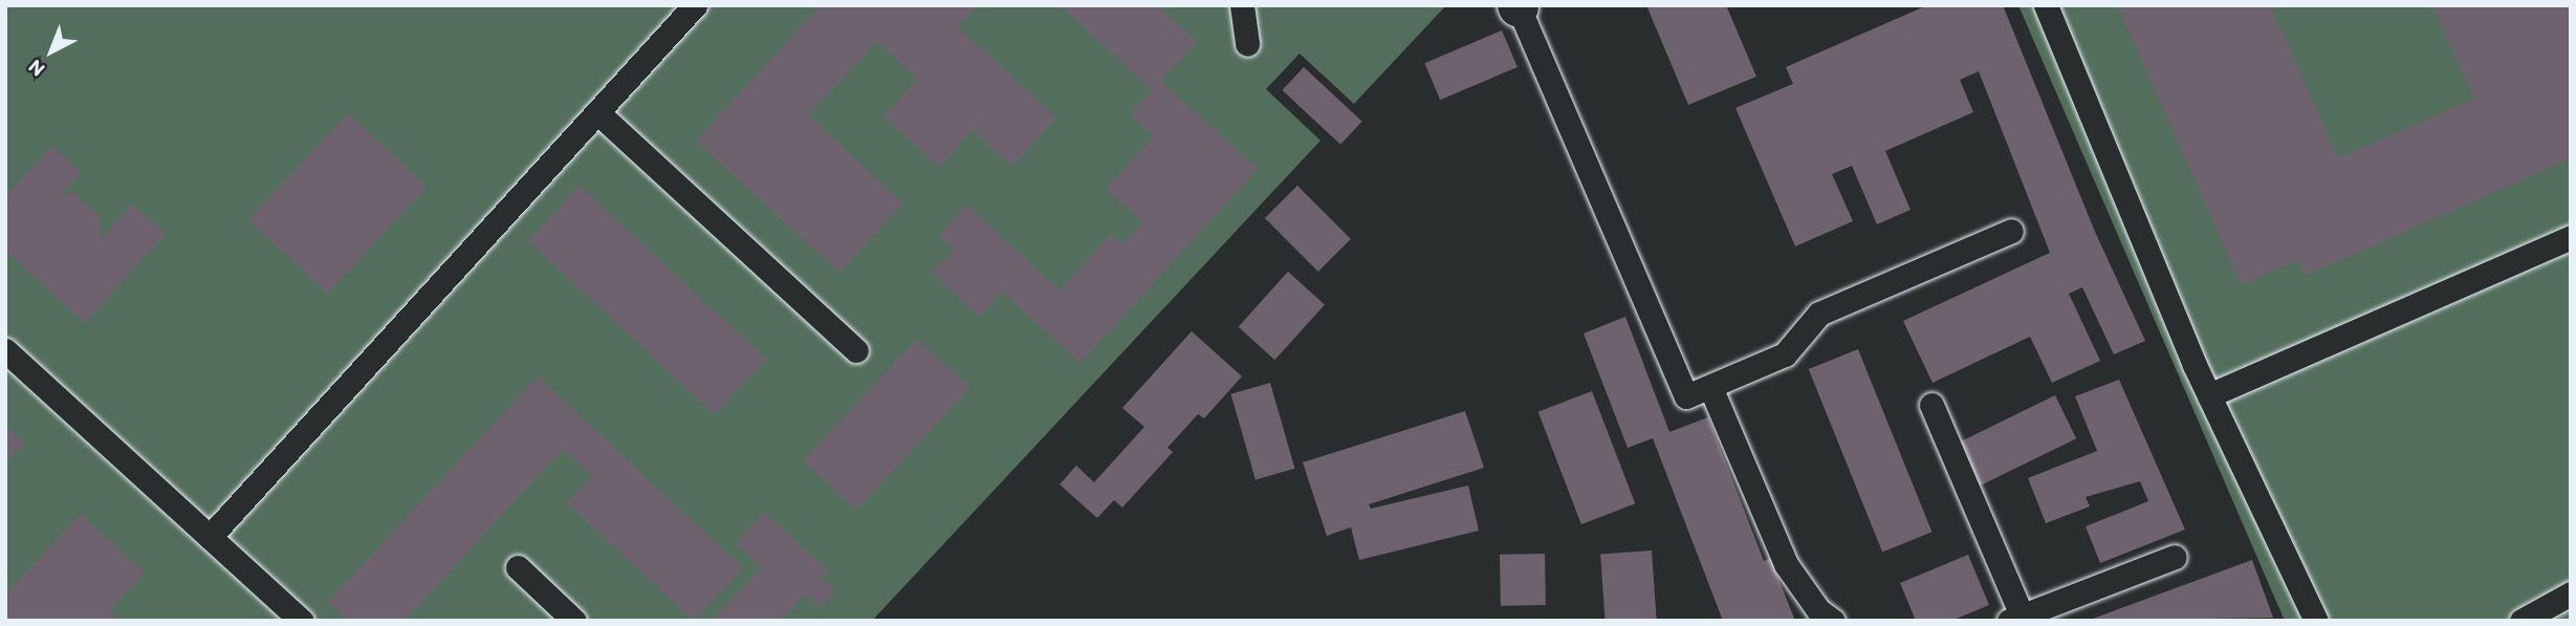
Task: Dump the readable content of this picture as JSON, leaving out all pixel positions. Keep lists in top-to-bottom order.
{
  "north": "bottom left"
}
